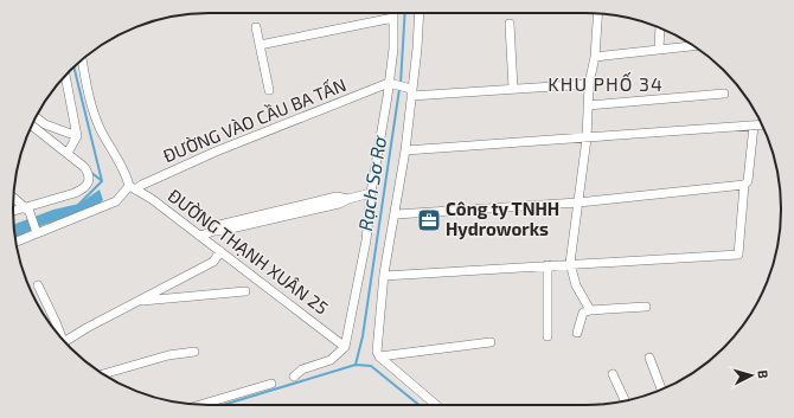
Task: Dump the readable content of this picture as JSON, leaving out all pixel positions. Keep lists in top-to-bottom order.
{
  "streets": {
    "street": ["ĐƯỜNG VÀO CẦU BA TẤN", "ĐƯỜNG THẠNH XUÂN 25"]
  },
  "crossings": [
    ["ĐƯỜNG VÀO CẦU BA TẤN", "ĐƯỜNG THẠNH XUÂN 25"]
  ],
  "districts": ["KHU PHỐ 34"],
  "water": ["Rạch Sơ Rơ"],
  "places": {
    "office": ["Công ty TNHH Hydroworks"]
  },
  "north": "right"
}
